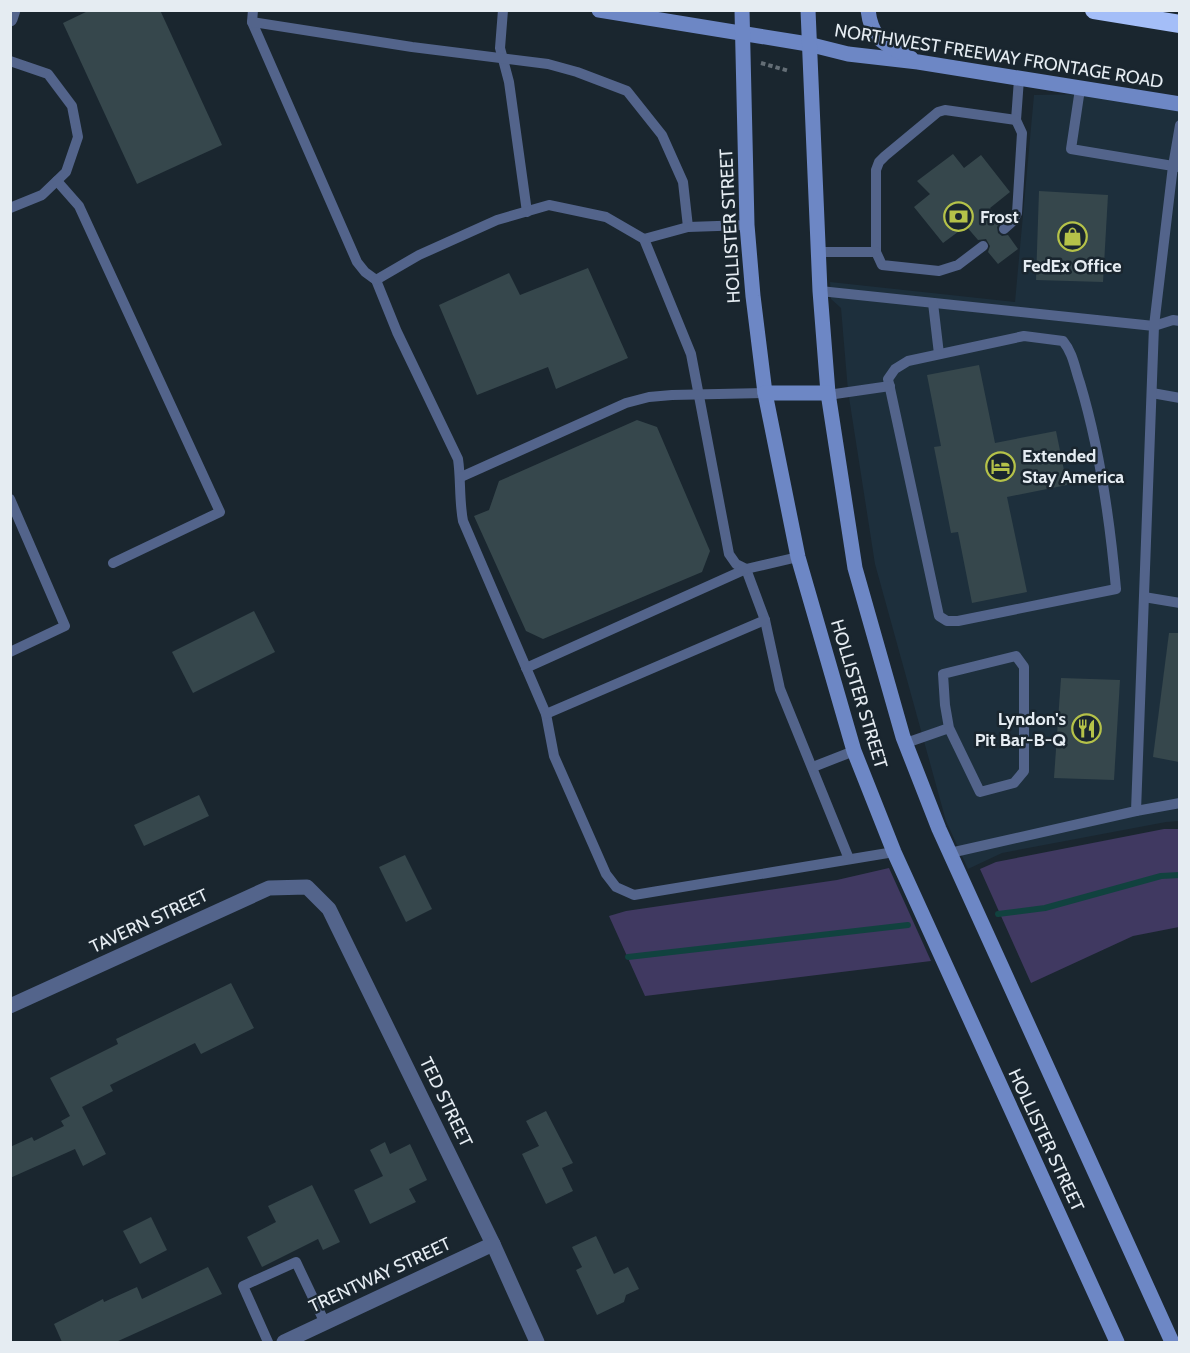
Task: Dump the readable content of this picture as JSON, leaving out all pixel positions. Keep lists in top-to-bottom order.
{
  "streets": {
    "main road": ["NORTHWEST FREEWAY FRONTAGE ROAD", "HOLLISTER STREET"],
    "street": ["TAVERN STREET", "TED STREET", "TRENTWAY STREET"]
  },
  "crossings": [
    ["NORTHWEST FREEWAY FRONTAGE ROAD", "HOLLISTER STREET"],
    ["TAVERN STREET", "TED STREET"],
    ["TED STREET", "TRENTWAY STREET"]
  ],
  "places": {
    "bank": ["Frost"],
    "shop": ["FedEx Office"],
    "hotel": ["Extended Stay America"],
    "restaurant": ["Lyndon's Pit Bar-B-Q"]
  }
}
